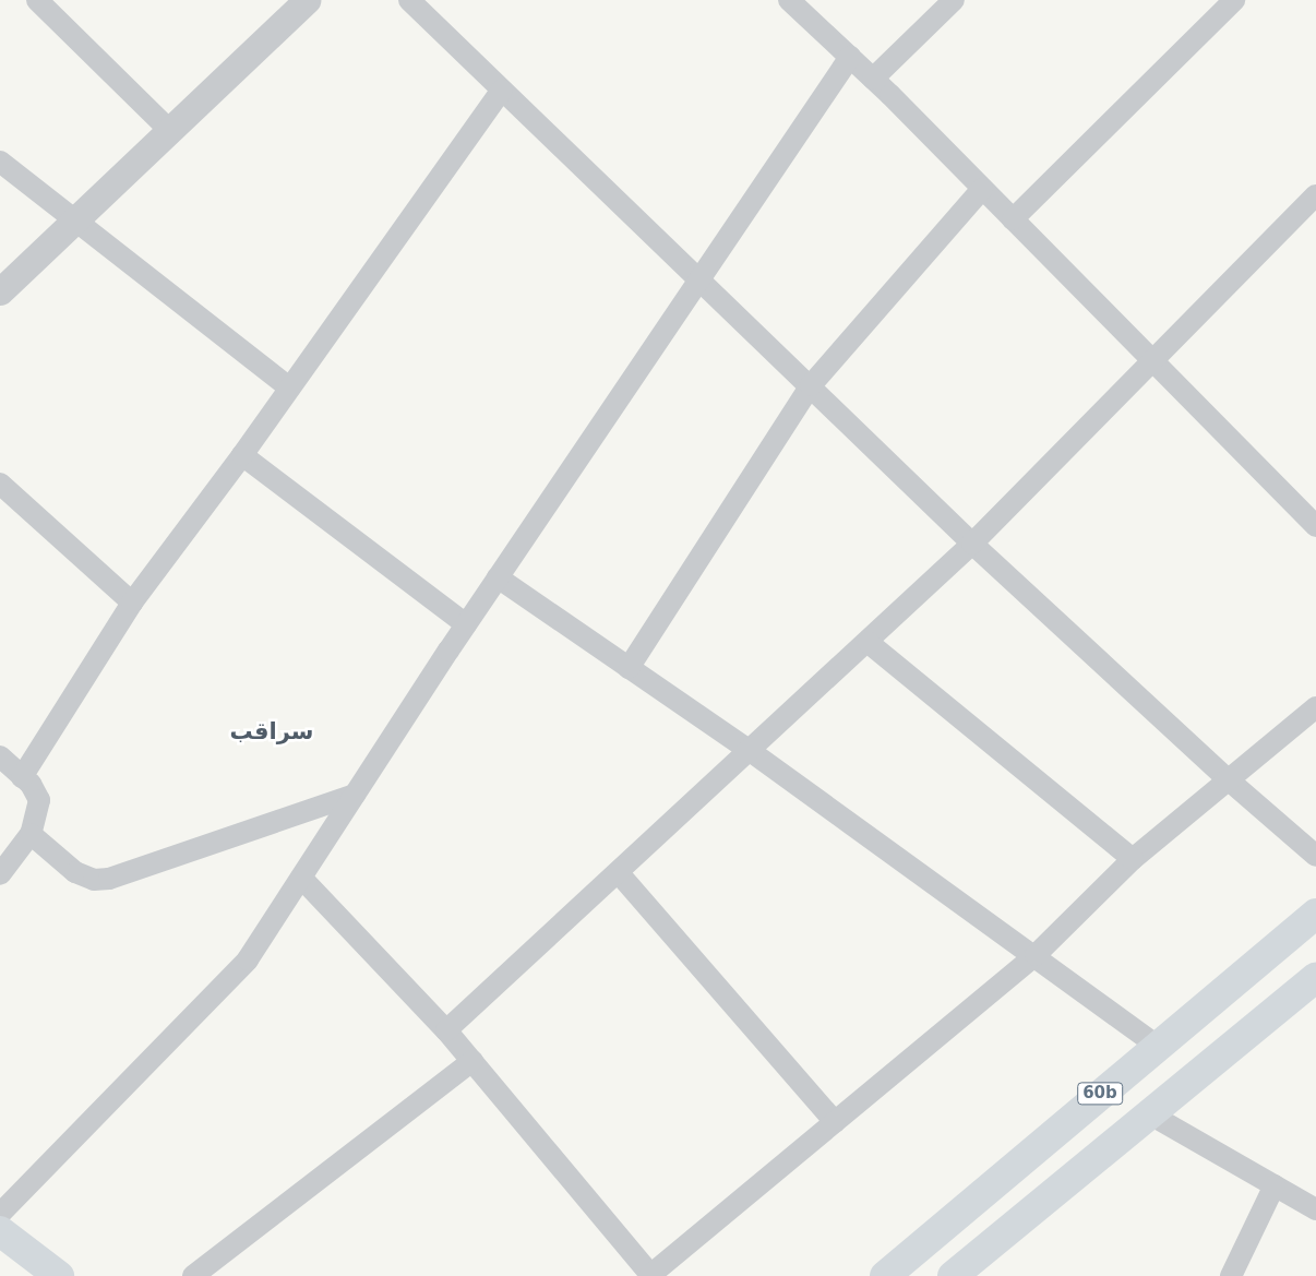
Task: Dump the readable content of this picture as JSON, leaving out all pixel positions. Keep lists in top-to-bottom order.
{
  "streets": {
    "main road": ["60b"]
  },
  "districts": ["سراقب"]
}
